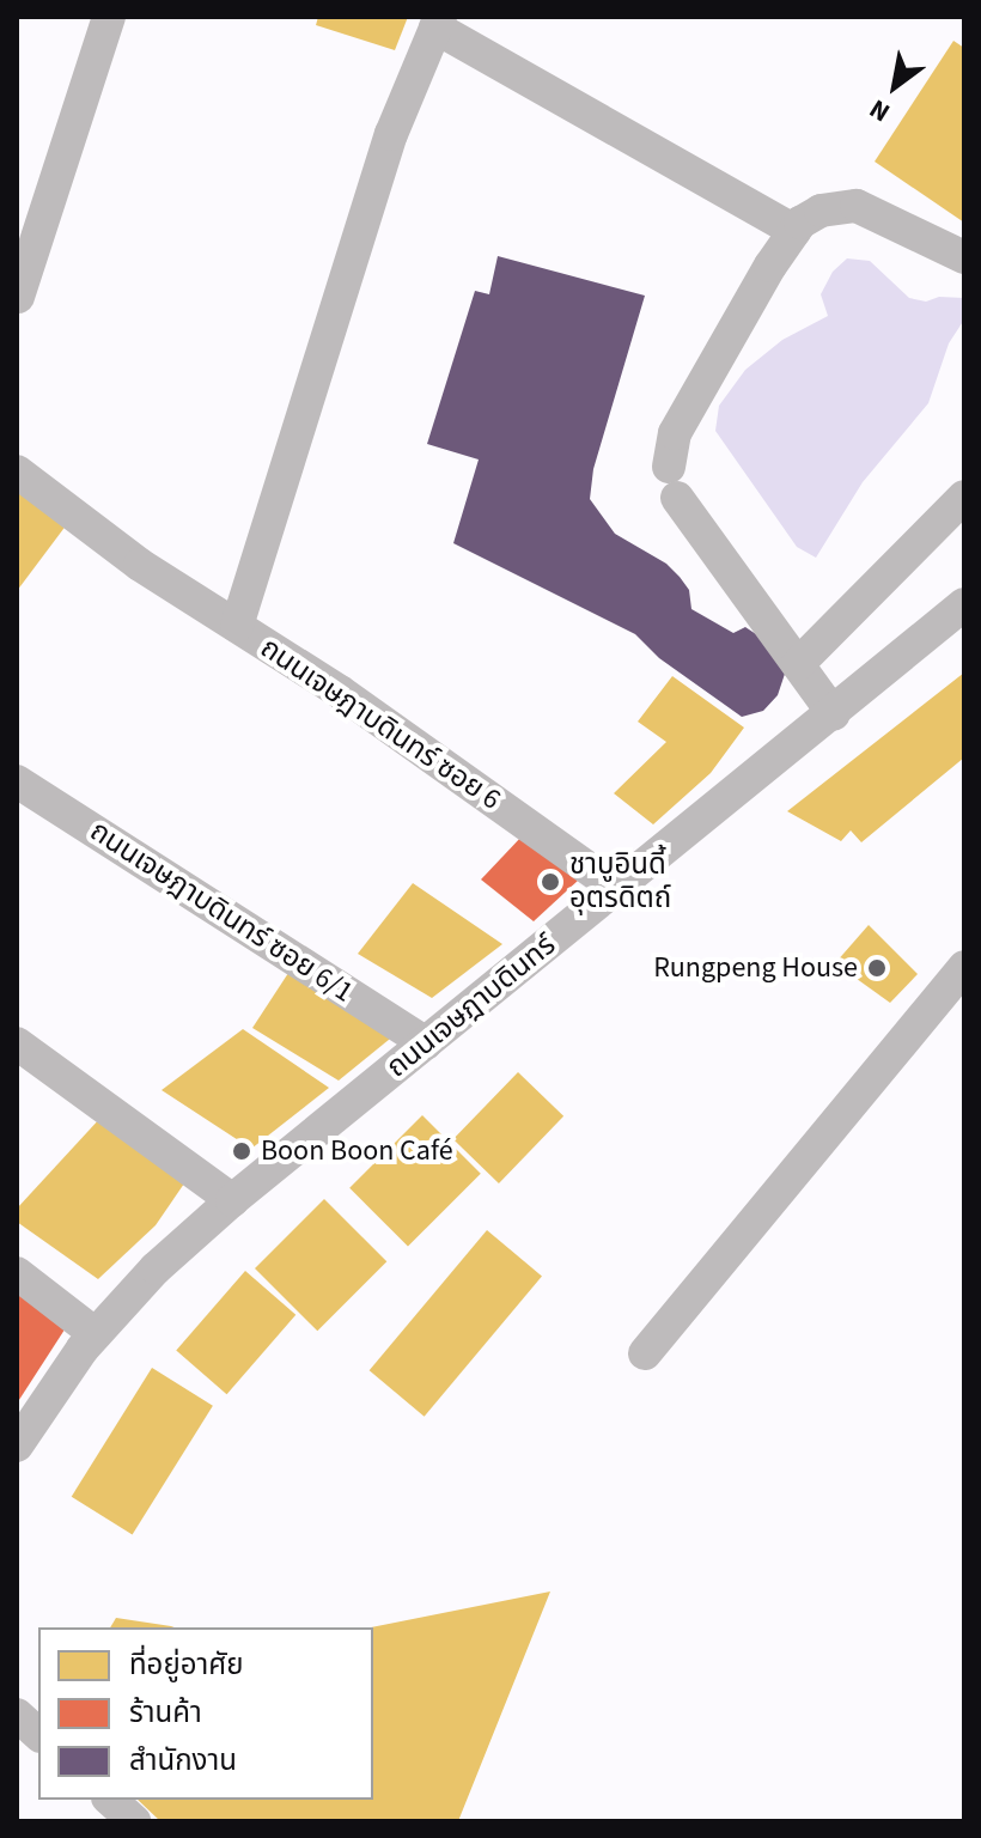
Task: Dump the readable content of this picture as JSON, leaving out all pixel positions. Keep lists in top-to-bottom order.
{
  "streets": {
    "street": ["ถนนเจษฎาบดินทร์ ซอย 6", "ถนนเจษฎาบดินทร์ ซอย 6/1", "ถนนเจษฎาบดินทร์"]
  },
  "crossings": [
    ["ถนนเจษฎาบดินทร์ ซอย 6", "ถนนเจษฎาบดินทร์"],
    ["ถนนเจษฎาบดินทร์ ซอย 6/1", "ถนนเจษฎาบดินทร์"]
  ],
  "places": ["ชาบูอินดี้ อุตรดิตถ์", "Rungpeng House", "Boon Boon Café"],
  "legend": ["ที่อยู่อาศัย", "ร้านค้า", "สำนักงาน"],
  "north": "bottom left"
}
